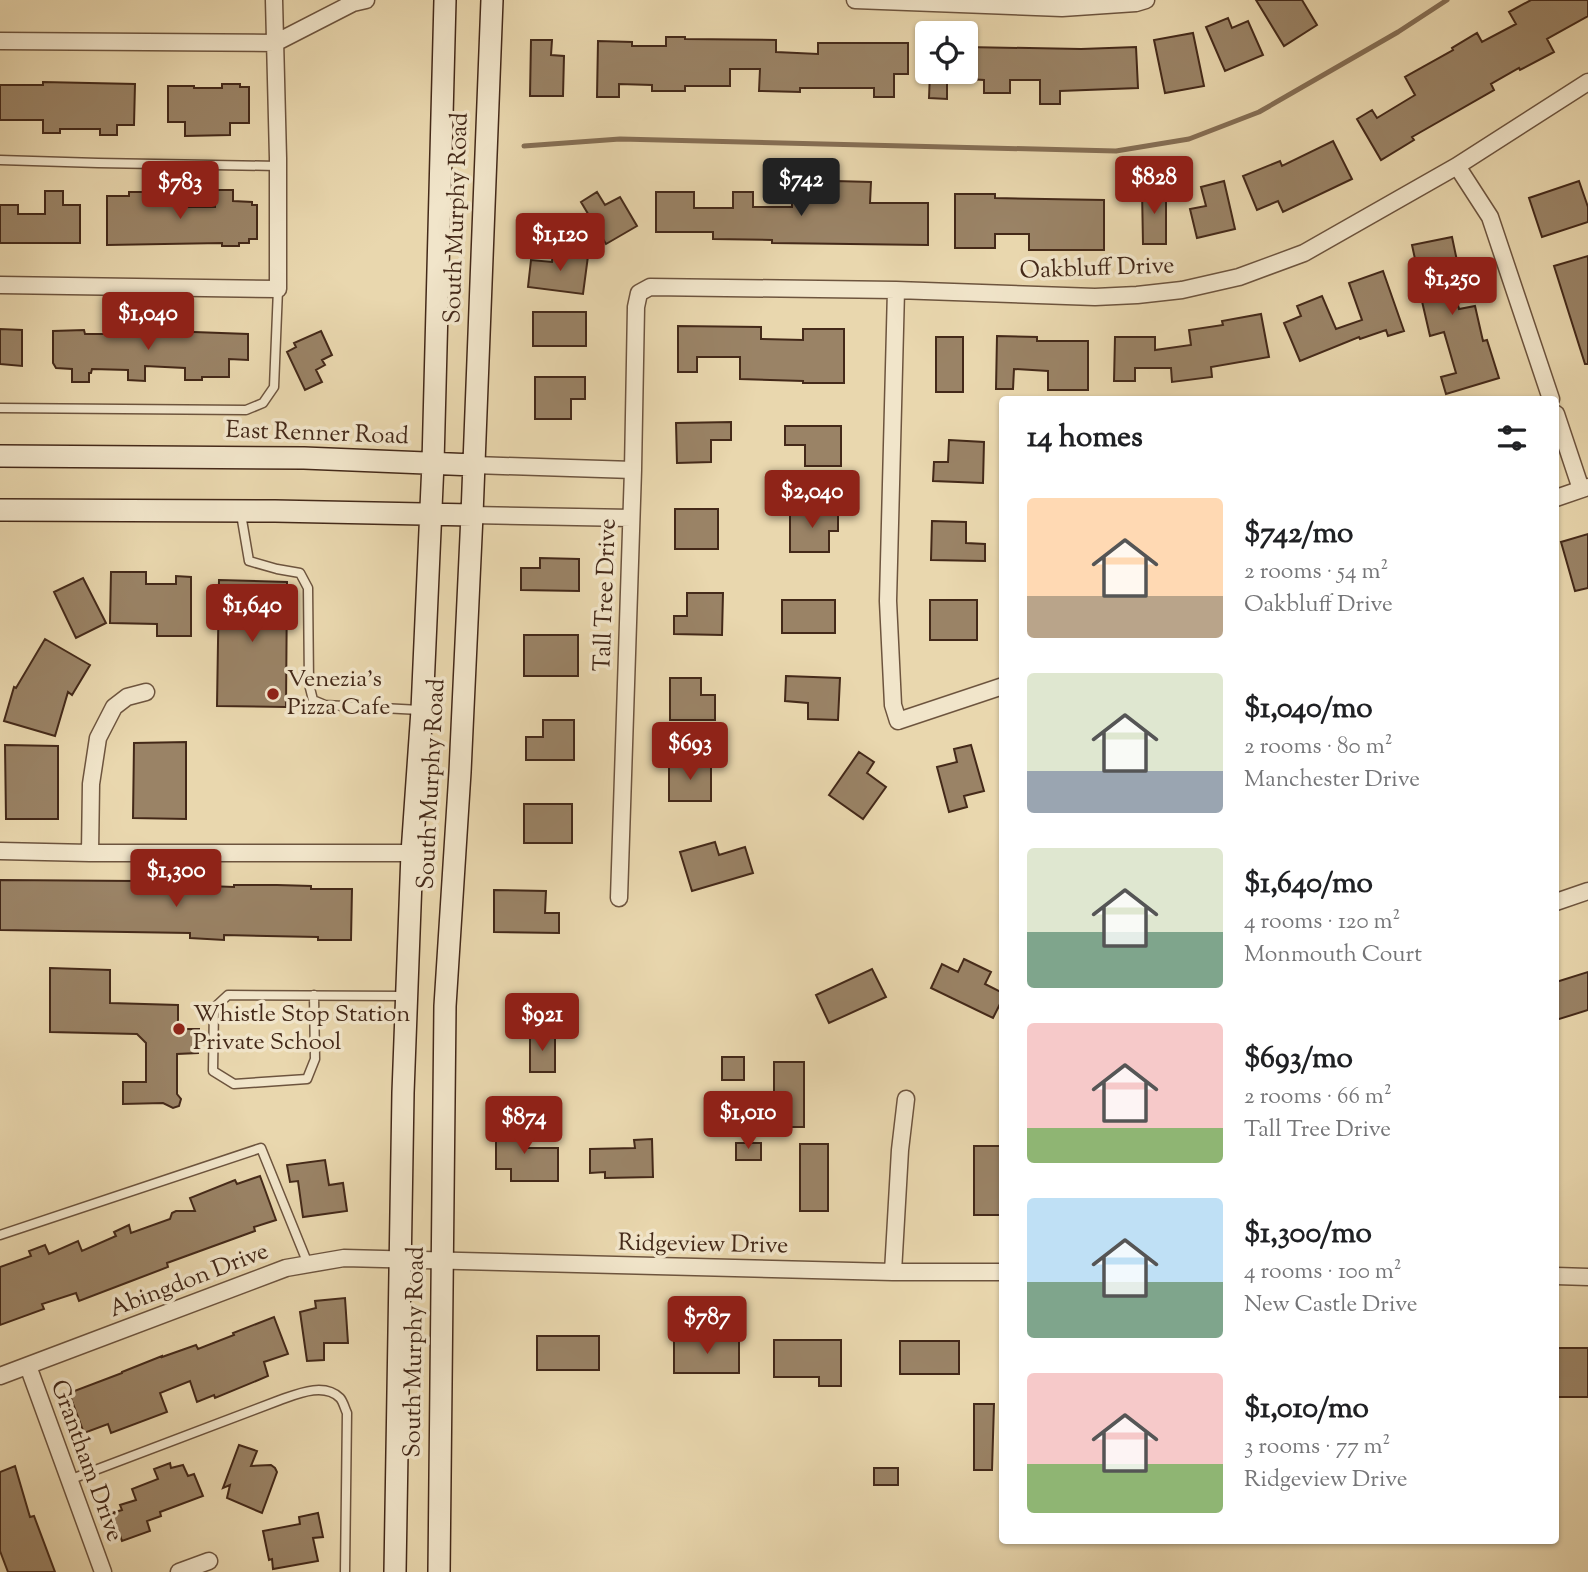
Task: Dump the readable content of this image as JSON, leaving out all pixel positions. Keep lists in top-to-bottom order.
{
  "streets": {
    "main road": ["South Murphy Road", "East Renner Road"],
    "street": [
      "Oakbluff Drive",
      "Tall Tree Drive",
      "Ridgeview Drive",
      "Abingdon Drive",
      "Grantham Drive"
    ]
  },
  "crossings": [
    ["South Murphy Road", "East Renner Road"],
    ["South Murphy Road", "Ridgeview Drive"],
    ["South Murphy Road", "Abingdon Drive"],
    ["Oakbluff Drive", "Tall Tree Drive"],
    ["East Renner Road", "Tall Tree Drive"],
    ["Ridgeview Drive", "Abingdon Drive"],
    ["Abingdon Drive", "Grantham Drive"]
  ],
  "places": ["Venezia's Pizza Cafe", "Whistle Stop Station Private School"],
  "page": {
    "price": [
      "$828",
      "$742",
      "$783",
      "$1,120",
      "$1,250",
      "$1,040",
      "$2,040",
      "$1,640",
      "$693",
      "$1,300",
      "$921",
      "$1,010",
      "$874",
      "$787"
    ],
    "heading": "14 homes",
    "list": [
      {
        "name": "$742/mo",
        "note": "2 rooms · 54 m² · Oakbluff Drive"
      },
      {
        "name": "$1,040/mo",
        "note": "2 rooms · 80 m² · Manchester Drive"
      },
      {
        "name": "$1,640/mo",
        "note": "4 rooms · 120 m² · Monmouth Court"
      },
      {
        "name": "$693/mo",
        "note": "2 rooms · 66 m² · Tall Tree Drive"
      },
      {
        "name": "$1,300/mo",
        "note": "4 rooms · 100 m² · New Castle Drive"
      },
      {
        "name": "$1,010/mo",
        "note": "3 rooms · 77 m² · Ridgeview Drive"
      }
    ]
  }
}
